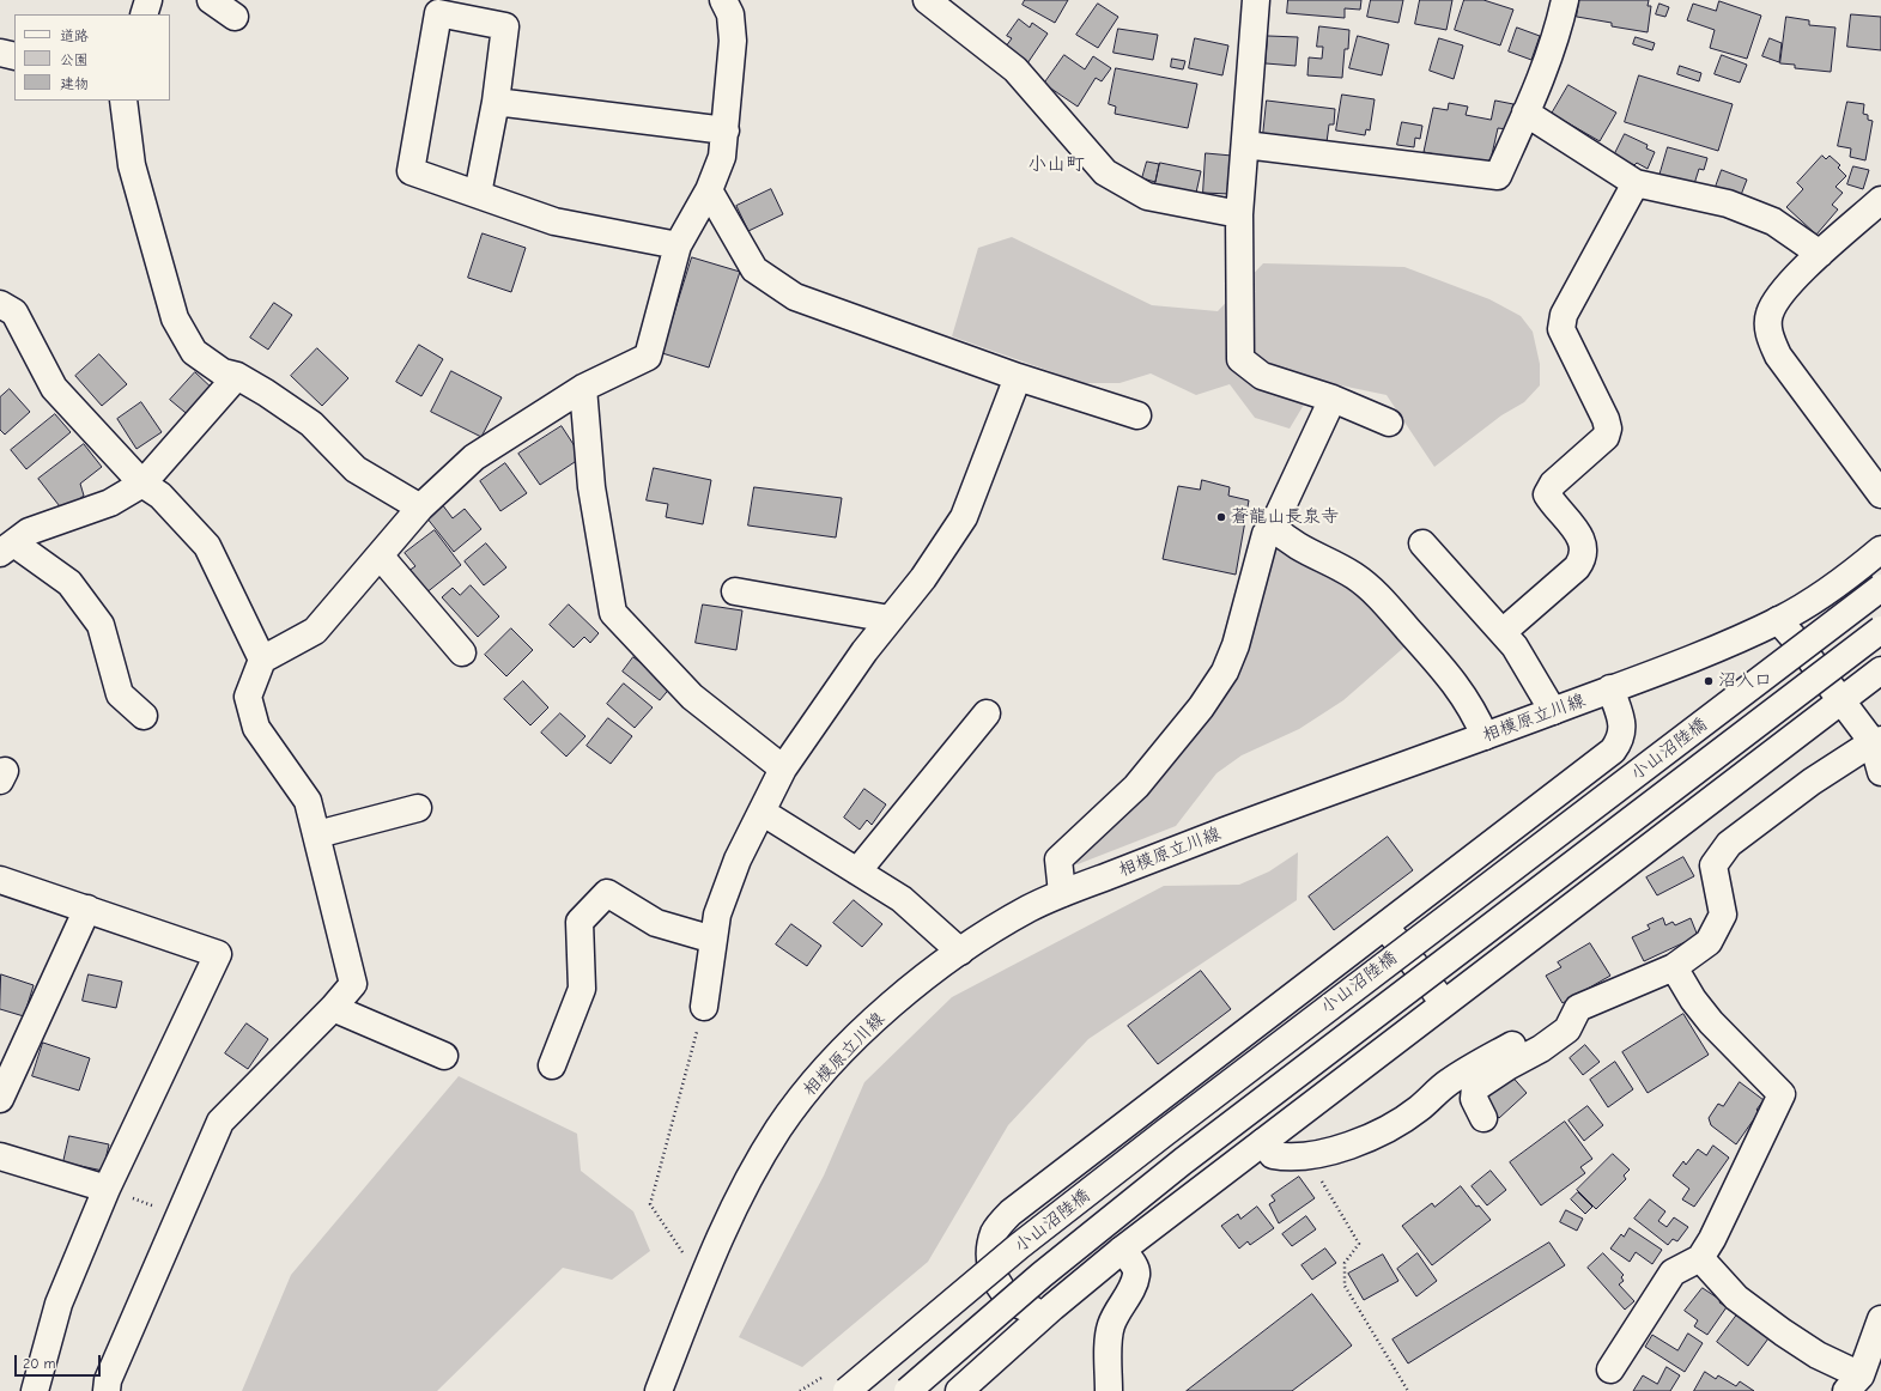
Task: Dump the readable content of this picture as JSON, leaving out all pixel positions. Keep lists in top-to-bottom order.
{
  "streets": {
    "street": ["相模原立川線", "小山沼陸橋"]
  },
  "districts": ["小山町"],
  "places": ["蒼龍山長泉寺", "沼入口"],
  "legend": ["道路", "公園", "建物"],
  "scale_bar": "20 m"
}
